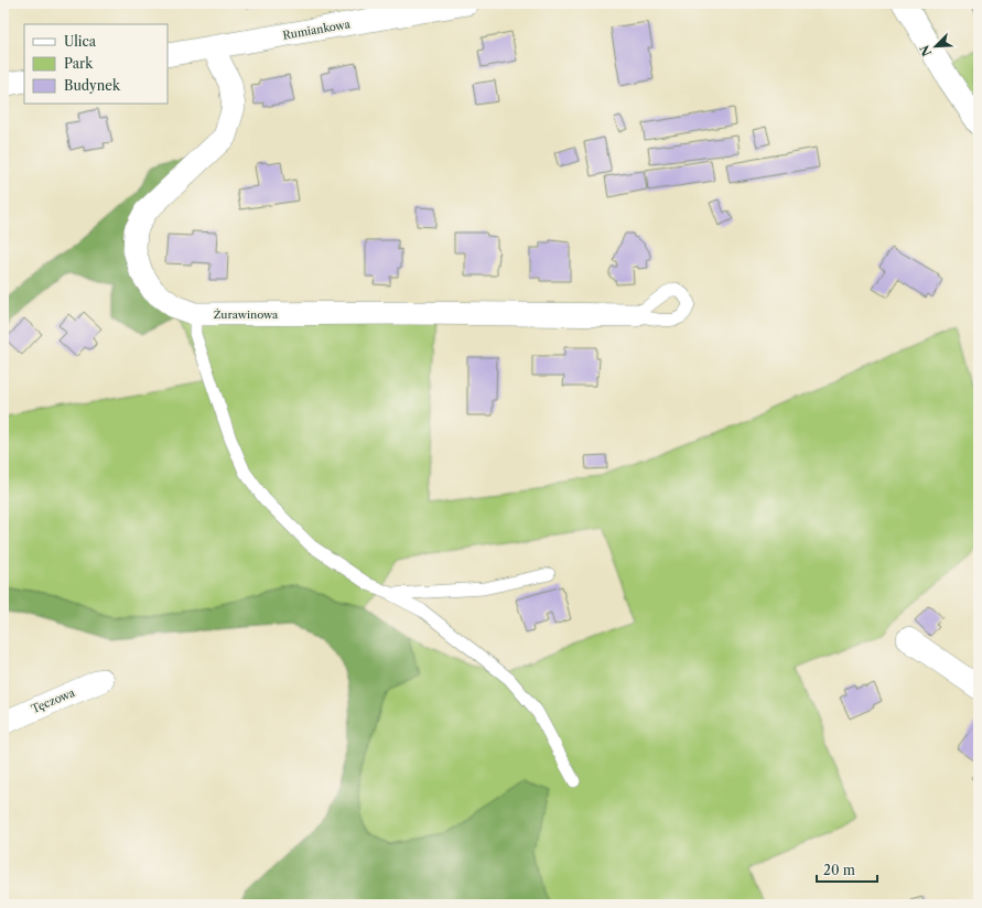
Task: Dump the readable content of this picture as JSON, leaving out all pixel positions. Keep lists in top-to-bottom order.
{
  "streets": {
    "street": ["Rumiankowa", "Żurawinowa", "Tęczowa"]
  },
  "crossings": [
    ["Rumiankowa", "Żurawinowa"]
  ],
  "legend": ["Ulica", "Park", "Budynek"],
  "scale_bar": "20 m",
  "north": "bottom left"
}
